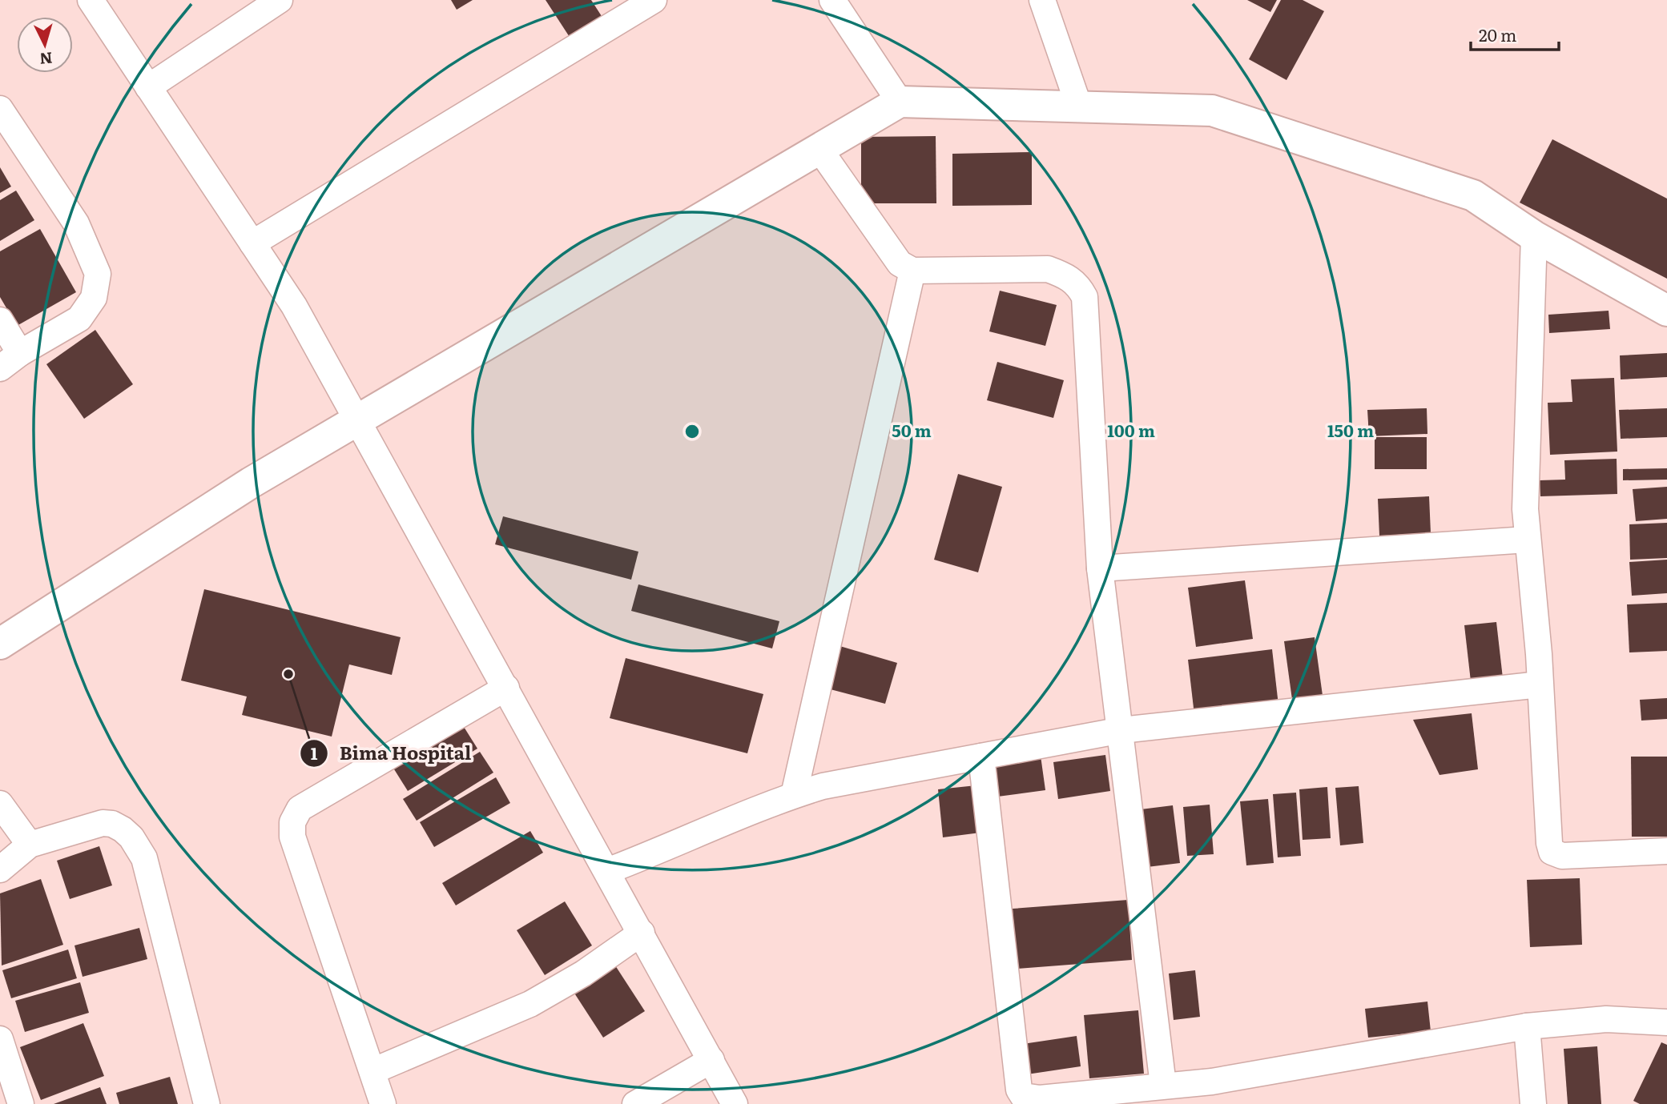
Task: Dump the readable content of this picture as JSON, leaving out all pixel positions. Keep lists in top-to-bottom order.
{
  "places": ["Bima Hospital"],
  "scale_bar": "20 m",
  "north": "bottom",
  "rings": ["50 m", "100 m", "150 m"]
}
